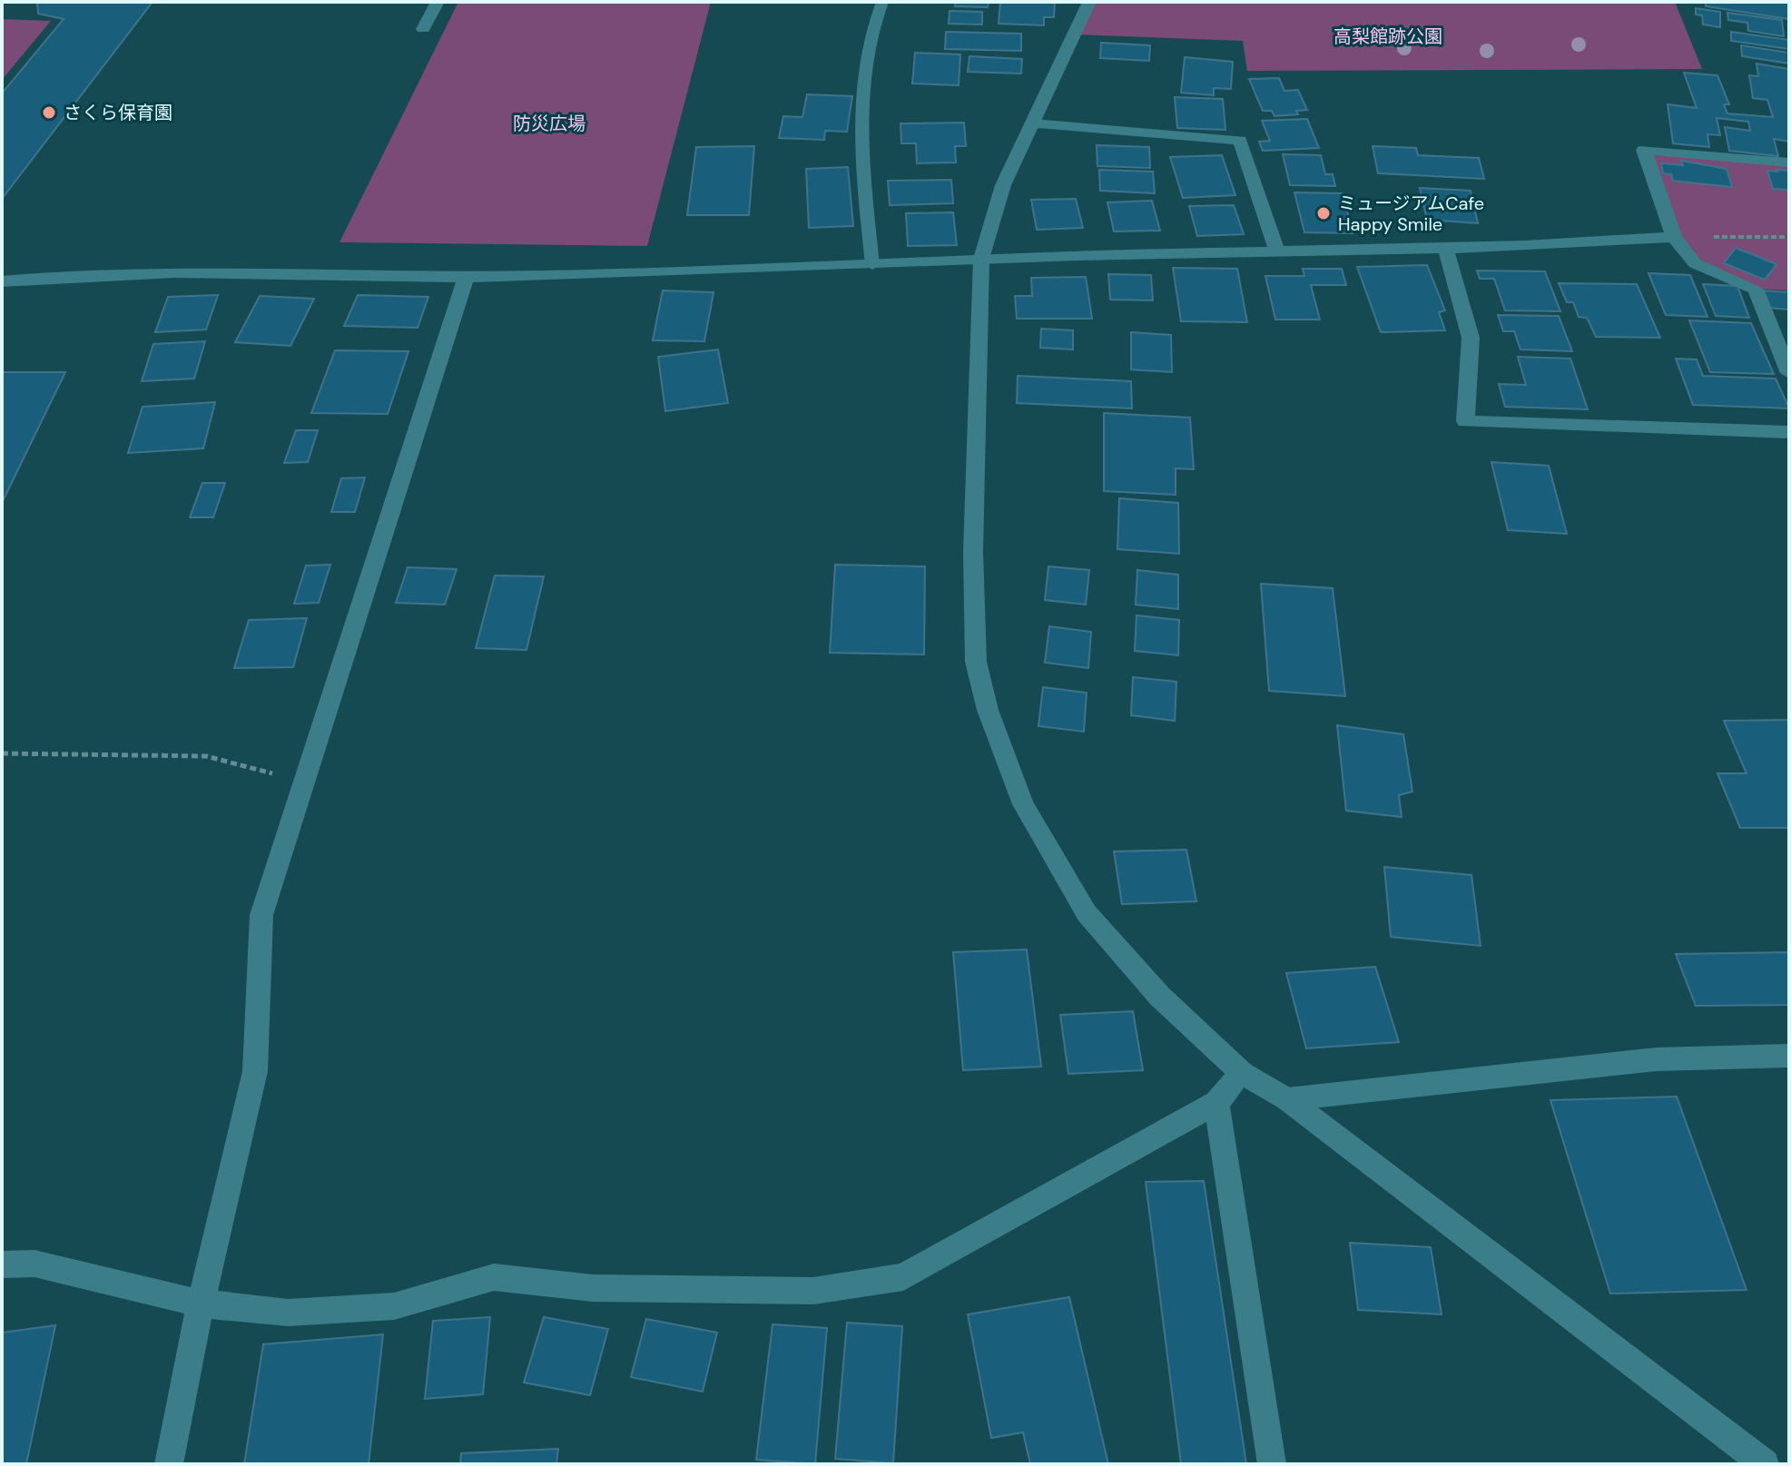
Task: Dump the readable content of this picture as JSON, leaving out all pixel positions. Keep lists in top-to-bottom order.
{
  "parks": ["高梨館跡公園", "防災広場"],
  "places": ["さくら保育園", "ミュージアムCafe Happy Smile"]
}
